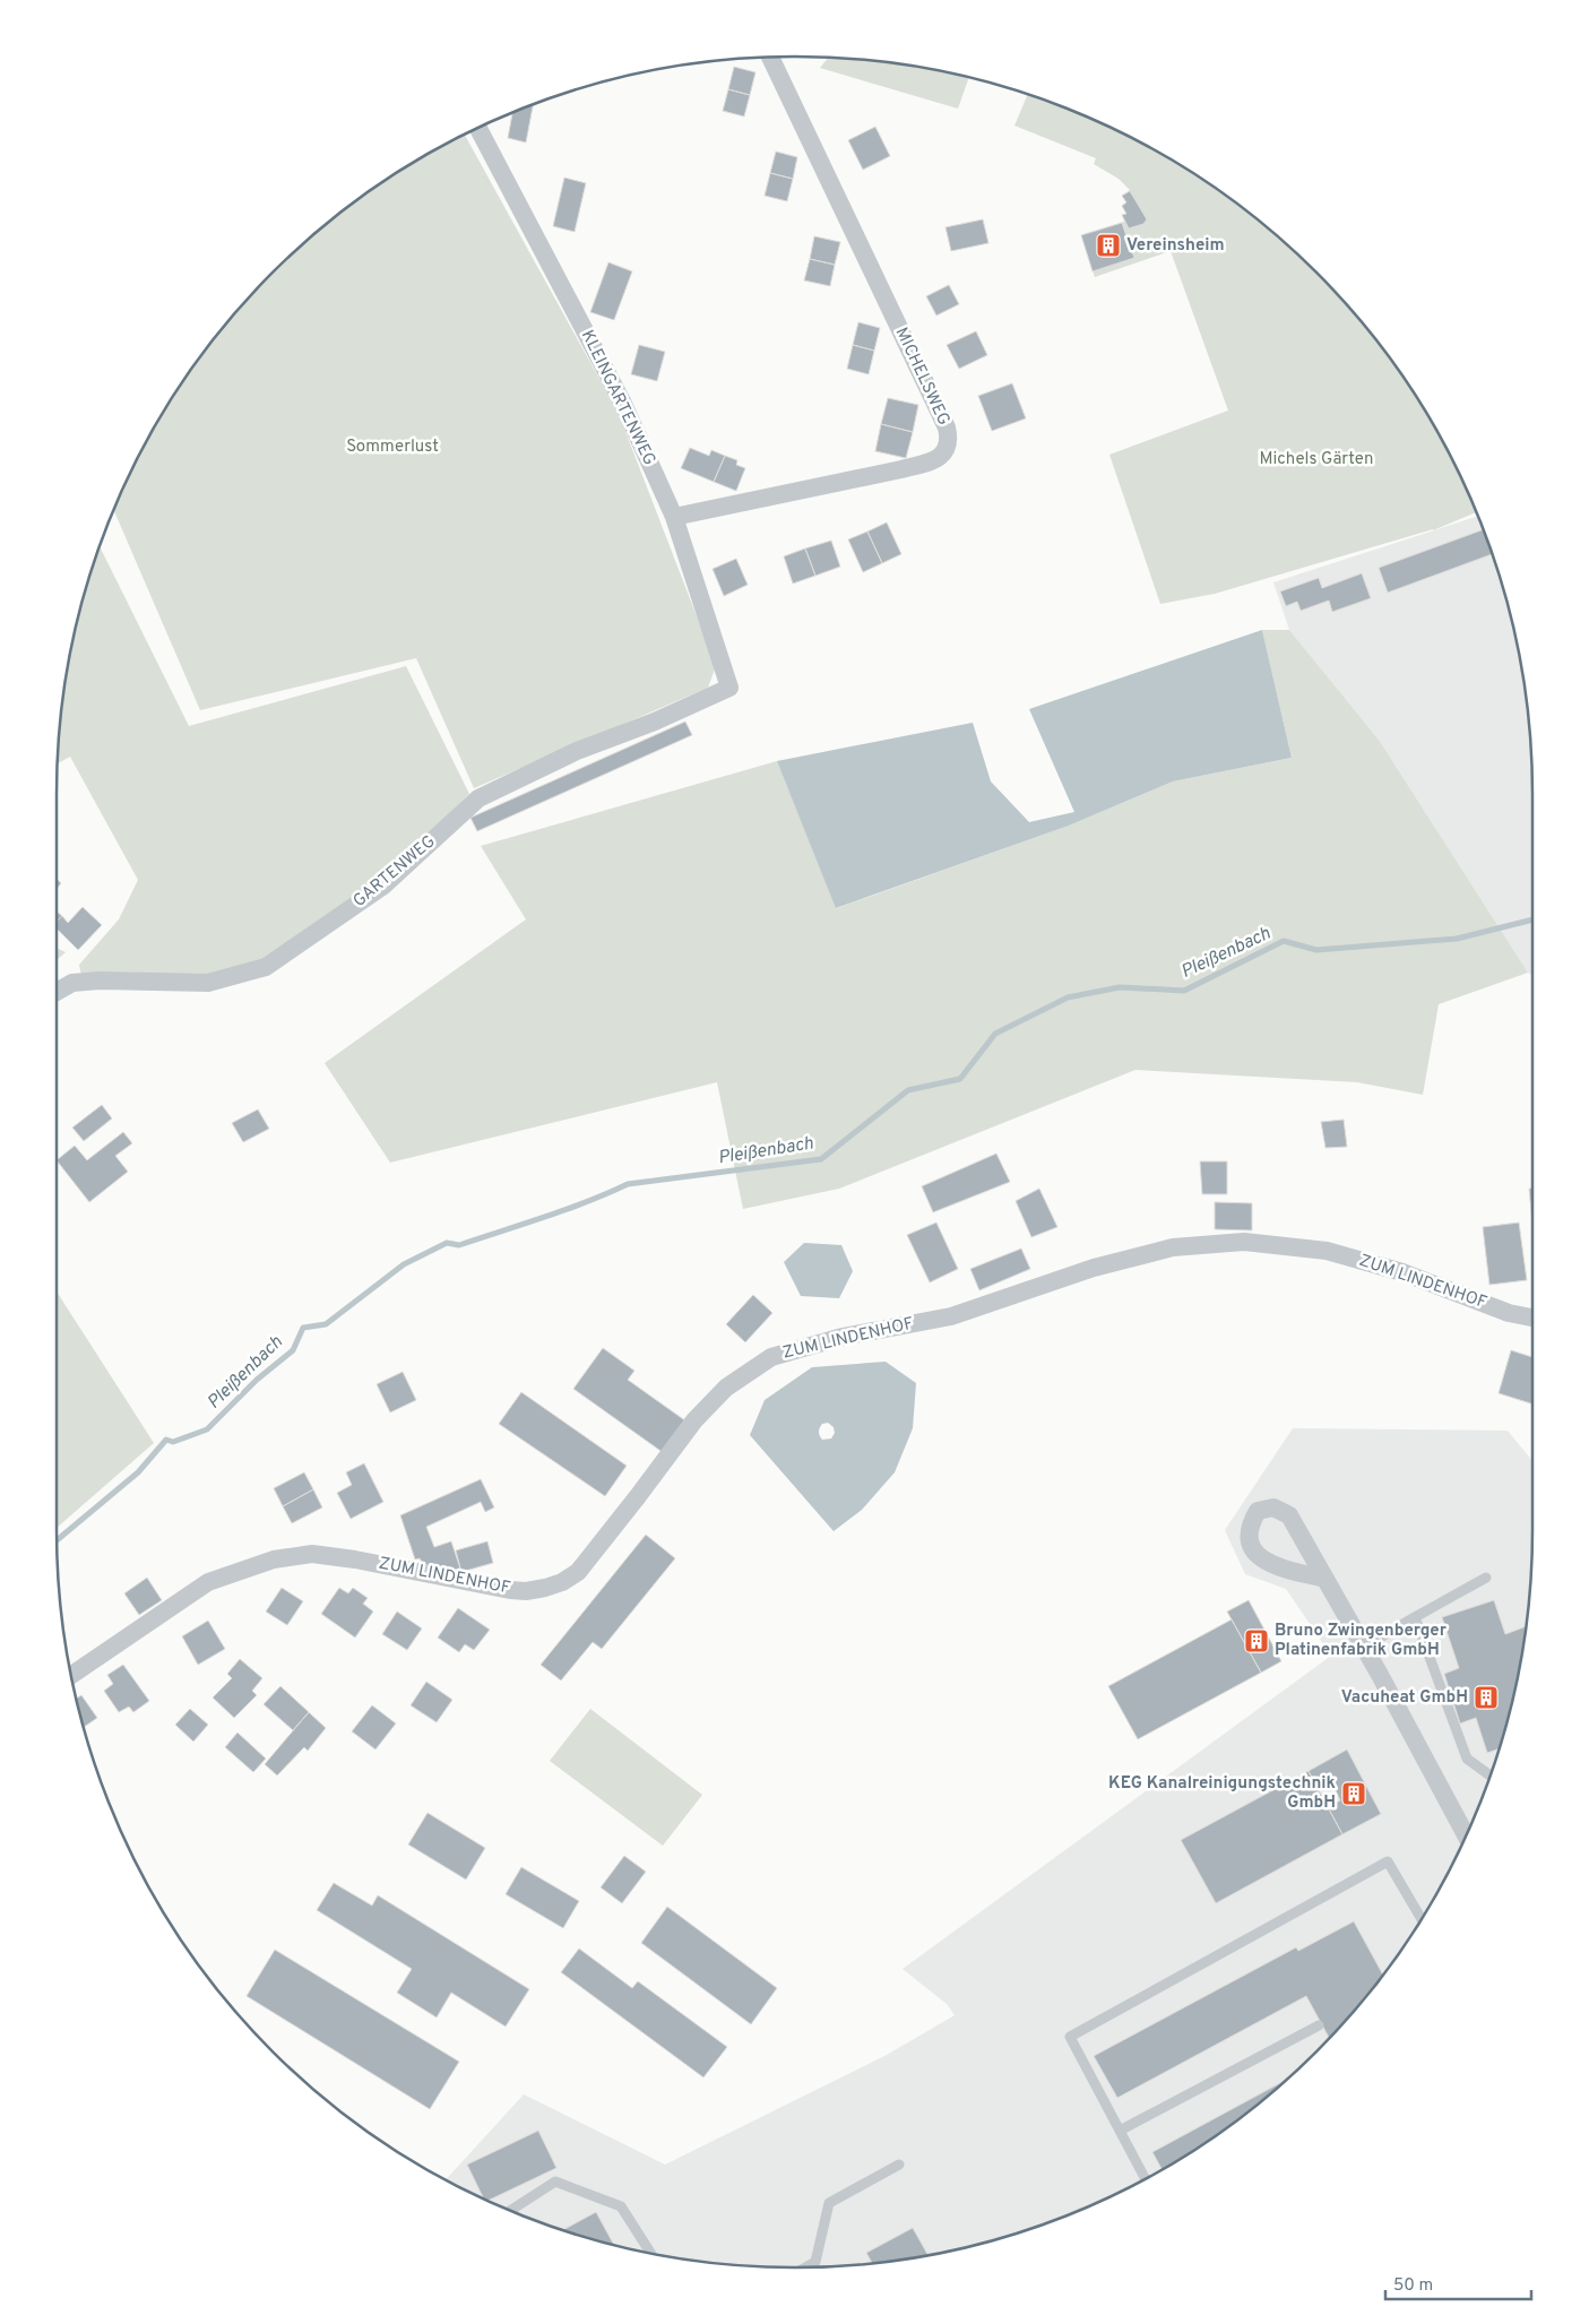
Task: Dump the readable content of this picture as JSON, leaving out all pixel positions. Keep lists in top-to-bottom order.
{
  "streets": {
    "street": [
      "MICHELSWEG",
      "KLEINGARTENWEG",
      "GARTENWEG",
      "ZUM LINDENHOF"
    ]
  },
  "crossings": [
    ["MICHELSWEG", "KLEINGARTENWEG"],
    ["KLEINGARTENWEG", "GARTENWEG"]
  ],
  "water": ["Pleißenbach"],
  "parks": ["Sommerlust", "Michels Gärten"],
  "places": {
    "building": [
      "Vereinsheim",
      "Bruno Zwingenberger Platinenfabrik GmbH",
      "Vacuheat GmbH",
      "KEG Kanalreinigungstechnik GmbH"
    ]
  },
  "scale_bar": "50 m"
}
